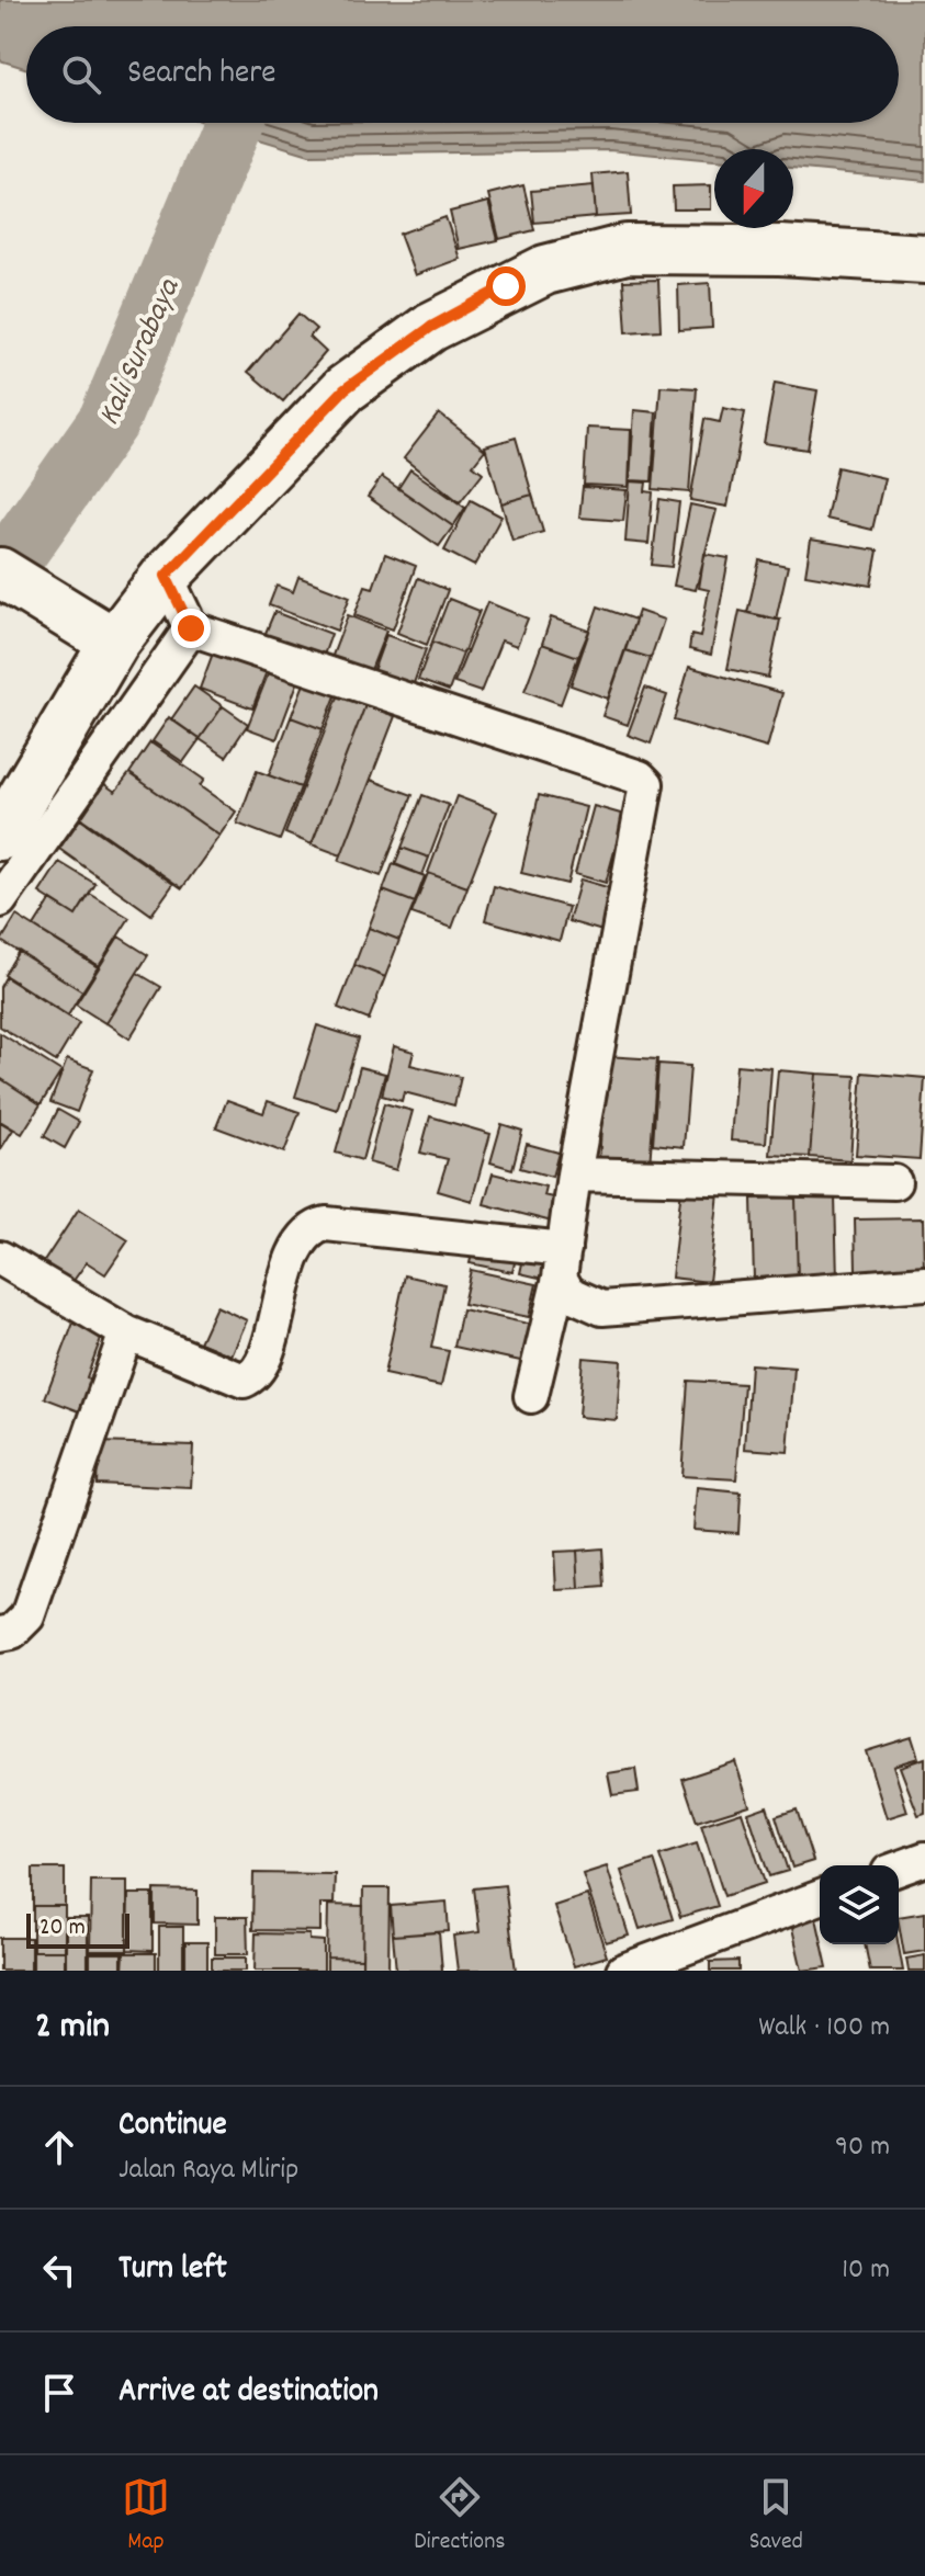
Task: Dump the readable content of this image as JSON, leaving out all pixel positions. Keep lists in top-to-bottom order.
{
  "water": ["Kali Surabaya"],
  "scale_bar": "20 m",
  "north": "bottom",
  "page": {
    "search": "Search here",
    "scale": "20 m",
    "heading": ["2 min", "Walk · 100 m"],
    "list": [
      ["Continue", "Jalan Raya Mlirip", "90 m"],
      ["Turn left", "10 m"],
      "Arrive at destination"
    ],
    "nav": ["Map", "Directions", "Saved"]
  }
}
